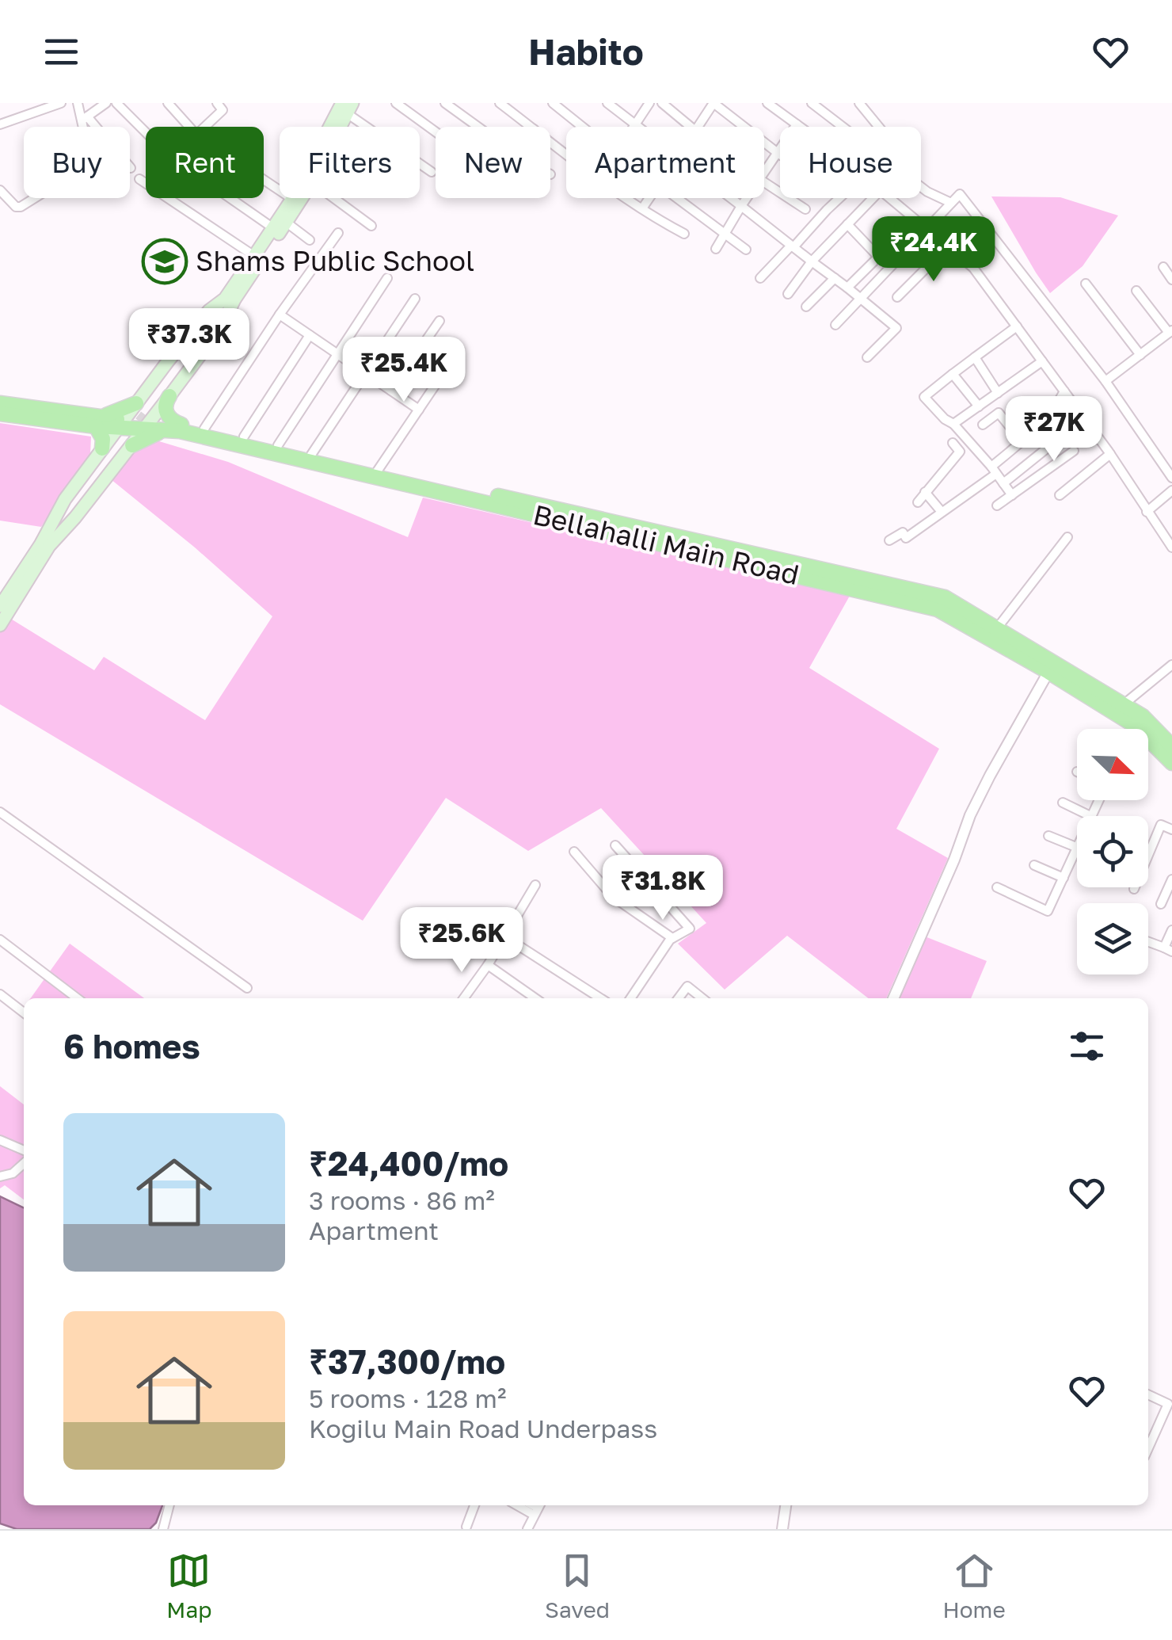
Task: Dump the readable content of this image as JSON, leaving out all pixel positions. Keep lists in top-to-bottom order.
{
  "streets": {
    "main road": ["Bellahalli Main Road"]
  },
  "places": {
    "school or university": ["Shams Public School"]
  },
  "north": "bottom right",
  "page": {
    "header": "Habito",
    "chip": [
      "Buy",
      "Rent",
      "Filters",
      "New",
      "Apartment",
      "House"
    ],
    "price": [
      "₹24.4K",
      "₹37.3K",
      "₹25.4K",
      "₹27K",
      "₹31.8K",
      "₹25.6K"
    ],
    "heading": "6 homes",
    "list": [
      {
        "name": "₹24,400/mo",
        "note": "3 rooms · 86 m² · Apartment"
      },
      {
        "name": "₹37,300/mo",
        "note": "5 rooms · 128 m² · Kogilu Main Road Underpass"
      }
    ],
    "tabs": ["Map", "Saved", "Home"]
  }
}
